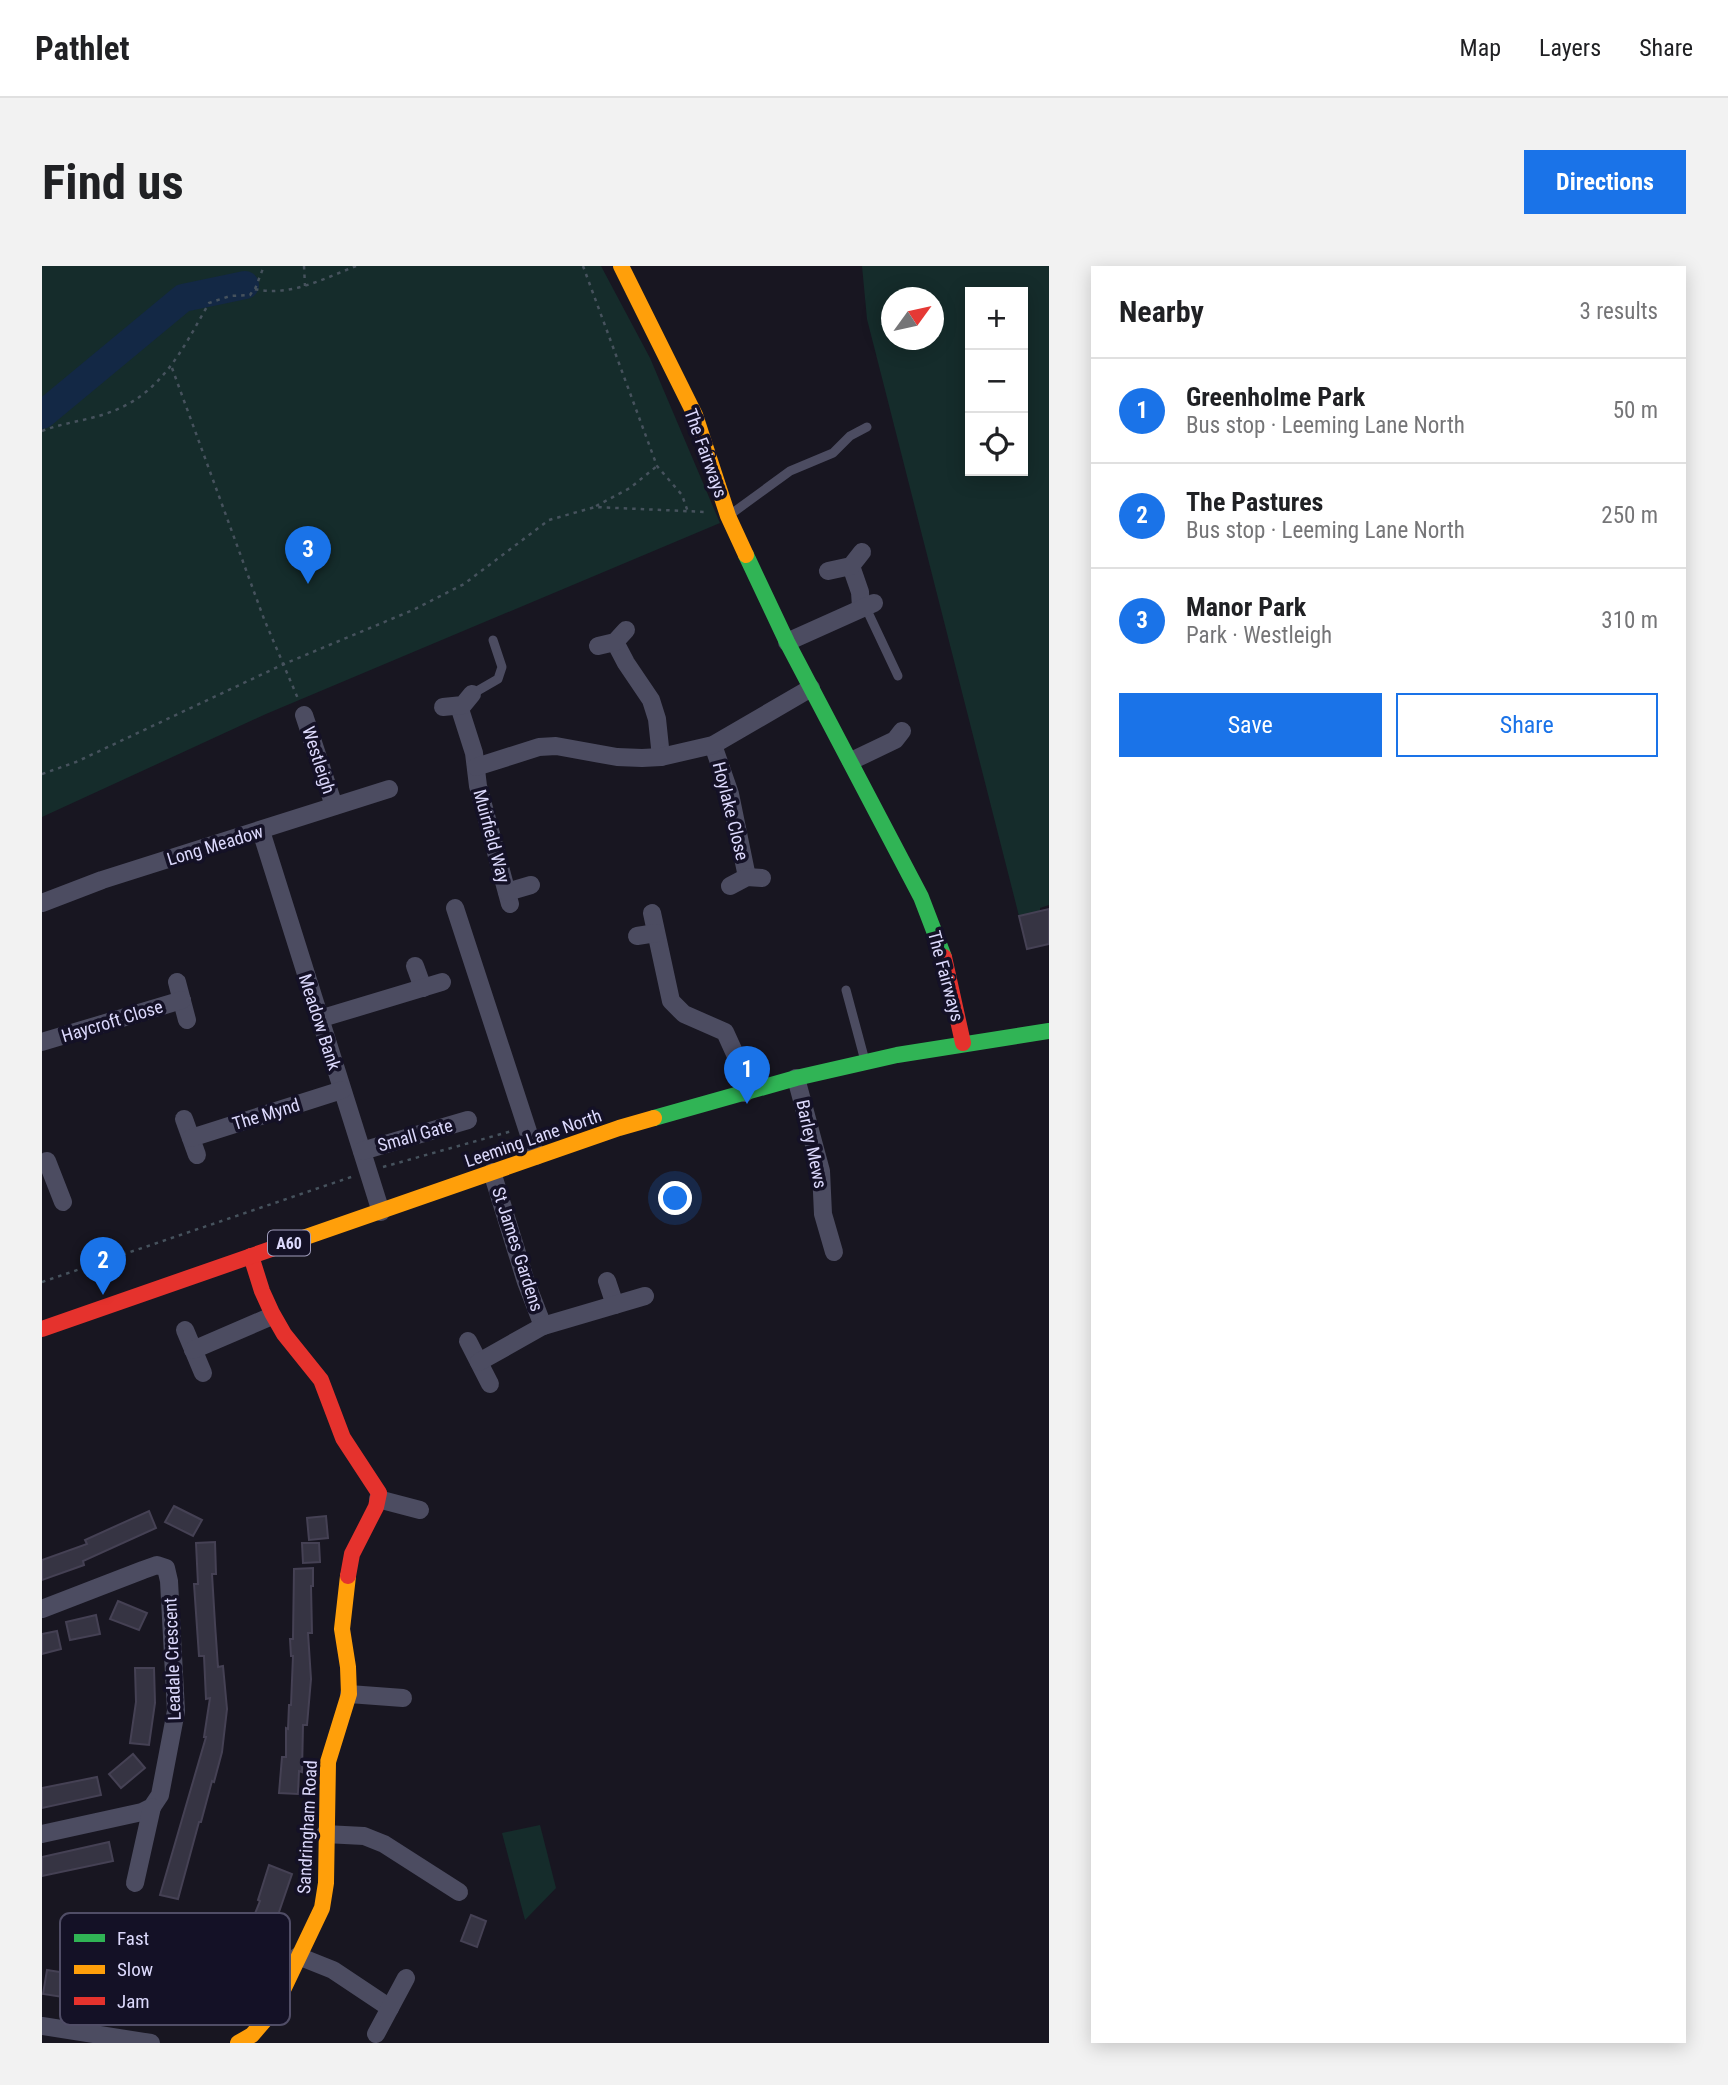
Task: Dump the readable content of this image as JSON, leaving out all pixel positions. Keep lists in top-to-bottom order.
{
  "streets": {
    "main road": [
      "The Fairways",
      "Leeming Lane North",
      "A60",
      "Sandringham Road"
    ],
    "street": [
      "Westleigh",
      "Hoylake Close",
      "Muirfield Way",
      "Long Meadow",
      "Haycroft Close",
      "Meadow Bank",
      "The Mynd",
      "Small Gate",
      "Barley Mews",
      "St James Gardens",
      "Leadale Crescent"
    ]
  },
  "crossings": [
    ["The Fairways", "Muirfield Way"],
    ["The Fairways", "Leeming Lane North"],
    ["Westleigh", "Long Meadow"],
    ["Hoylake Close", "Muirfield Way"],
    ["Long Meadow", "Meadow Bank"],
    ["Meadow Bank", "The Mynd"],
    ["Meadow Bank", "Small Gate"],
    ["Meadow Bank", "Leeming Lane North"],
    ["Leeming Lane North", "Barley Mews"],
    ["Leeming Lane North", "St James Gardens"]
  ],
  "legend": ["Fast", "Slow", "Jam"],
  "north": "top right",
  "page": {
    "header": "Pathlet",
    "nav": ["Map", "Layers", "Share"],
    "buttons": [
      "Directions",
      ["Save", "Share"]
    ],
    "title": "Find us",
    "heading": ["Nearby", "3 results"],
    "map_buttons": ["+", "−"],
    "list": [
      {
        "mark": "1",
        "name": "Greenholme Park",
        "note": "Bus stop · Leeming Lane North",
        "value": "50 m"
      },
      {
        "mark": "2",
        "name": "The Pastures",
        "note": "Bus stop · Leeming Lane North",
        "value": "250 m"
      },
      {
        "mark": "3",
        "name": "Manor Park",
        "note": "Park · Westleigh",
        "value": "310 m"
      }
    ],
    "pins": ["3", "1", "2"]
  }
}
